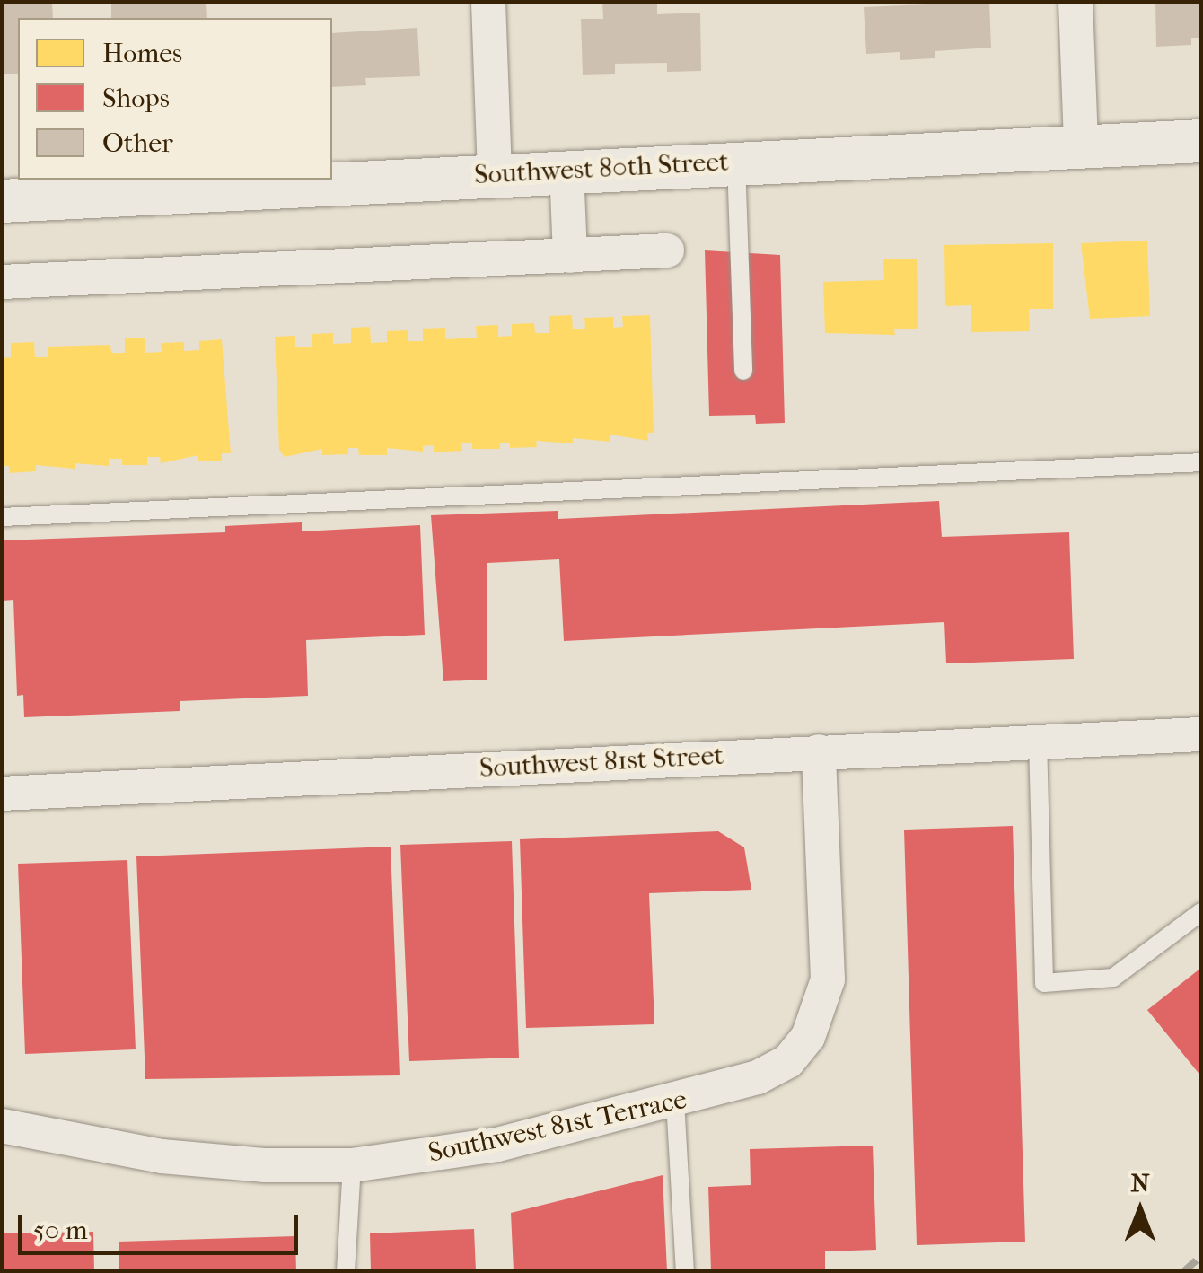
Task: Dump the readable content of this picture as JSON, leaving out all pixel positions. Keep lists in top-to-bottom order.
{
  "streets": {
    "street": ["Southwest 80th Street", "Southwest 81st Street", "Southwest 81st Terrace"]
  },
  "crossings": [
    ["Southwest 81st Street", "Southwest 81st Terrace"]
  ],
  "legend": ["Homes", "Shops", "Other"],
  "scale_bar": "50 m",
  "north": "top"
}
